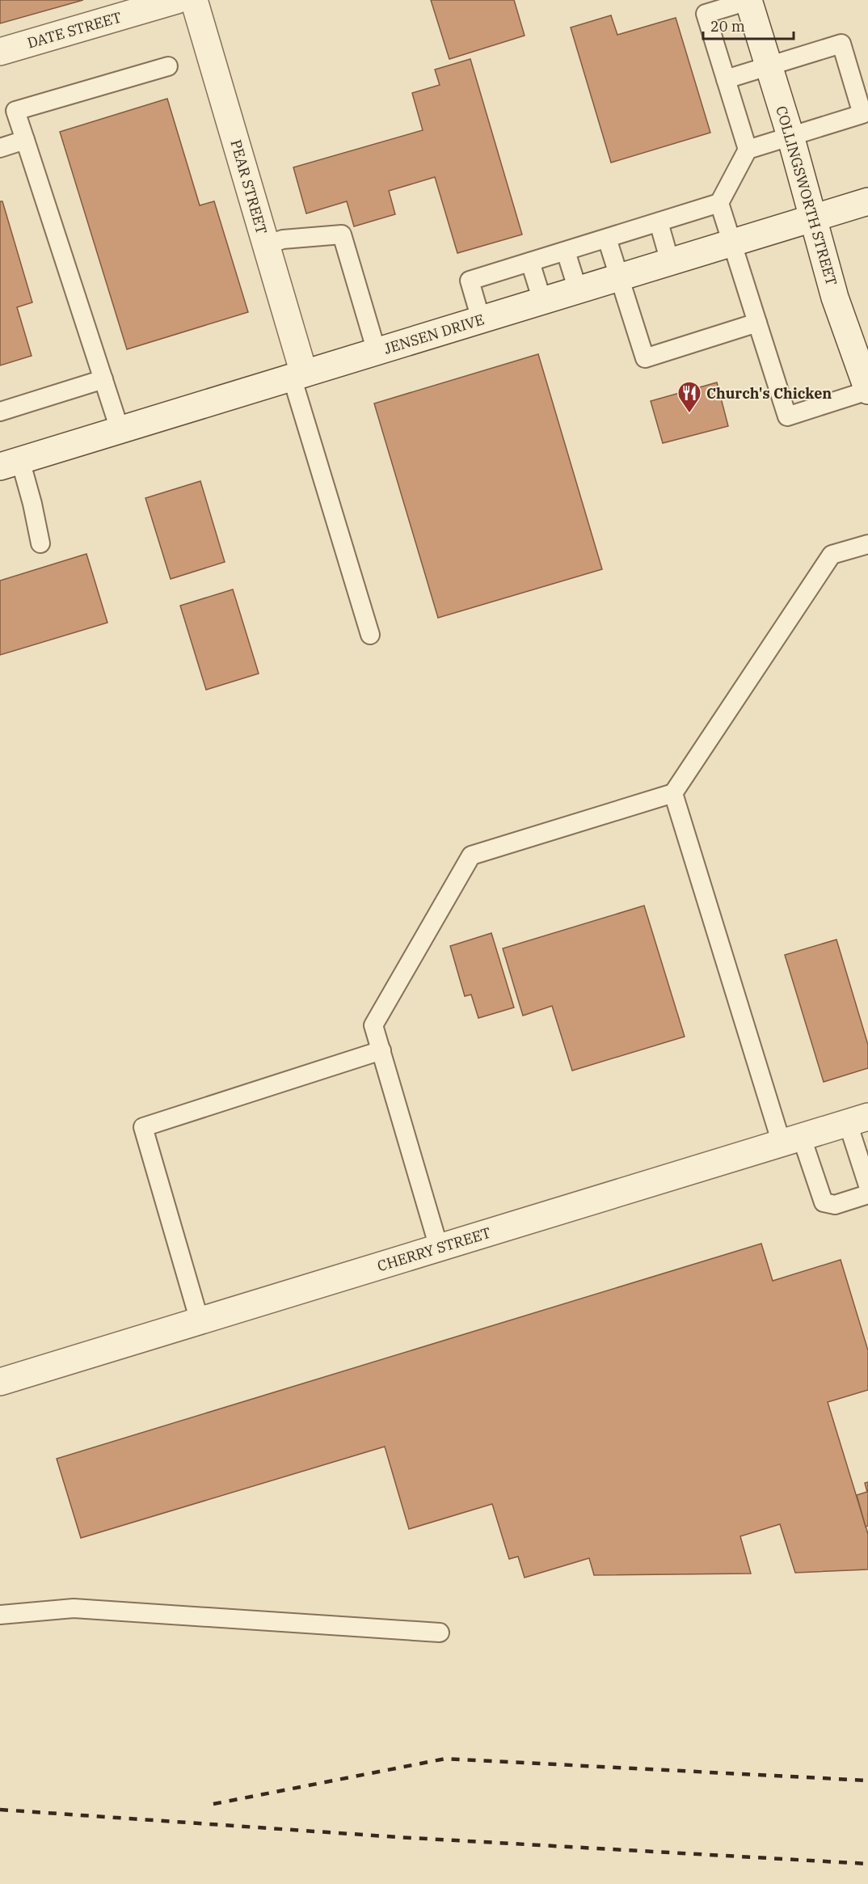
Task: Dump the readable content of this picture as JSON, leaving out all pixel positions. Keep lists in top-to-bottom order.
{
  "streets": {
    "street": [
      "DATE STREET",
      "PEAR STREET",
      "COLLINGSWORTH STREET",
      "JENSEN DRIVE",
      "CHERRY STREET"
    ]
  },
  "crossings": [
    ["PEAR STREET", "JENSEN DRIVE"],
    ["COLLINGSWORTH STREET", "JENSEN DRIVE"]
  ],
  "places": {
    "restaurant": ["Church's Chicken"]
  },
  "scale_bar": "20 m"
}
